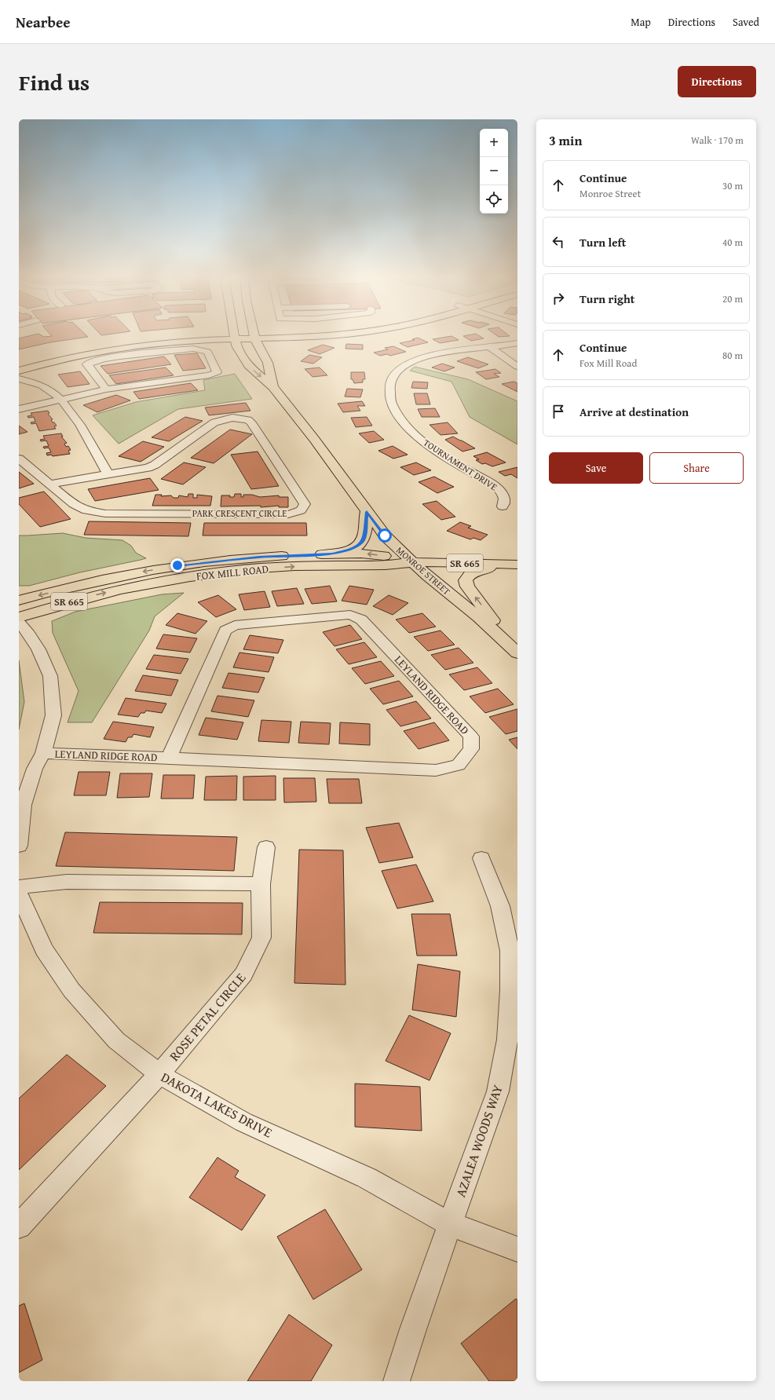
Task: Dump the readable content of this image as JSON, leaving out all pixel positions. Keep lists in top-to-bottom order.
{
  "streets": {
    "main road": ["SR 665", "MONROE STREET", "FOX MILL ROAD"],
    "street": [
      "TOURNAMENT DRIVE",
      "PARK CRESCENT CIRCLE",
      "LEYLAND RIDGE ROAD",
      "ROSE PETAL CIRCLE",
      "DAKOTA LAKES DRIVE",
      "AZALEA WOODS WAY"
    ]
  },
  "crossings": [
    ["MONROE STREET", "FOX MILL ROAD"],
    ["ROSE PETAL CIRCLE", "DAKOTA LAKES DRIVE"],
    ["DAKOTA LAKES DRIVE", "AZALEA WOODS WAY"]
  ],
  "page": {
    "header": "Nearbee",
    "nav": ["Map", "Directions", "Saved"],
    "title": "Find us",
    "buttons": [
      "Directions",
      ["Save", "Share"]
    ],
    "heading": ["3 min", "Walk · 170 m"],
    "map_buttons": ["+", "−"],
    "list": [
      ["Continue", "Monroe Street", "30 m"],
      ["Turn left", "40 m"],
      ["Turn right", "20 m"],
      ["Continue", "Fox Mill Road", "80 m"],
      "Arrive at destination"
    ]
  }
}
